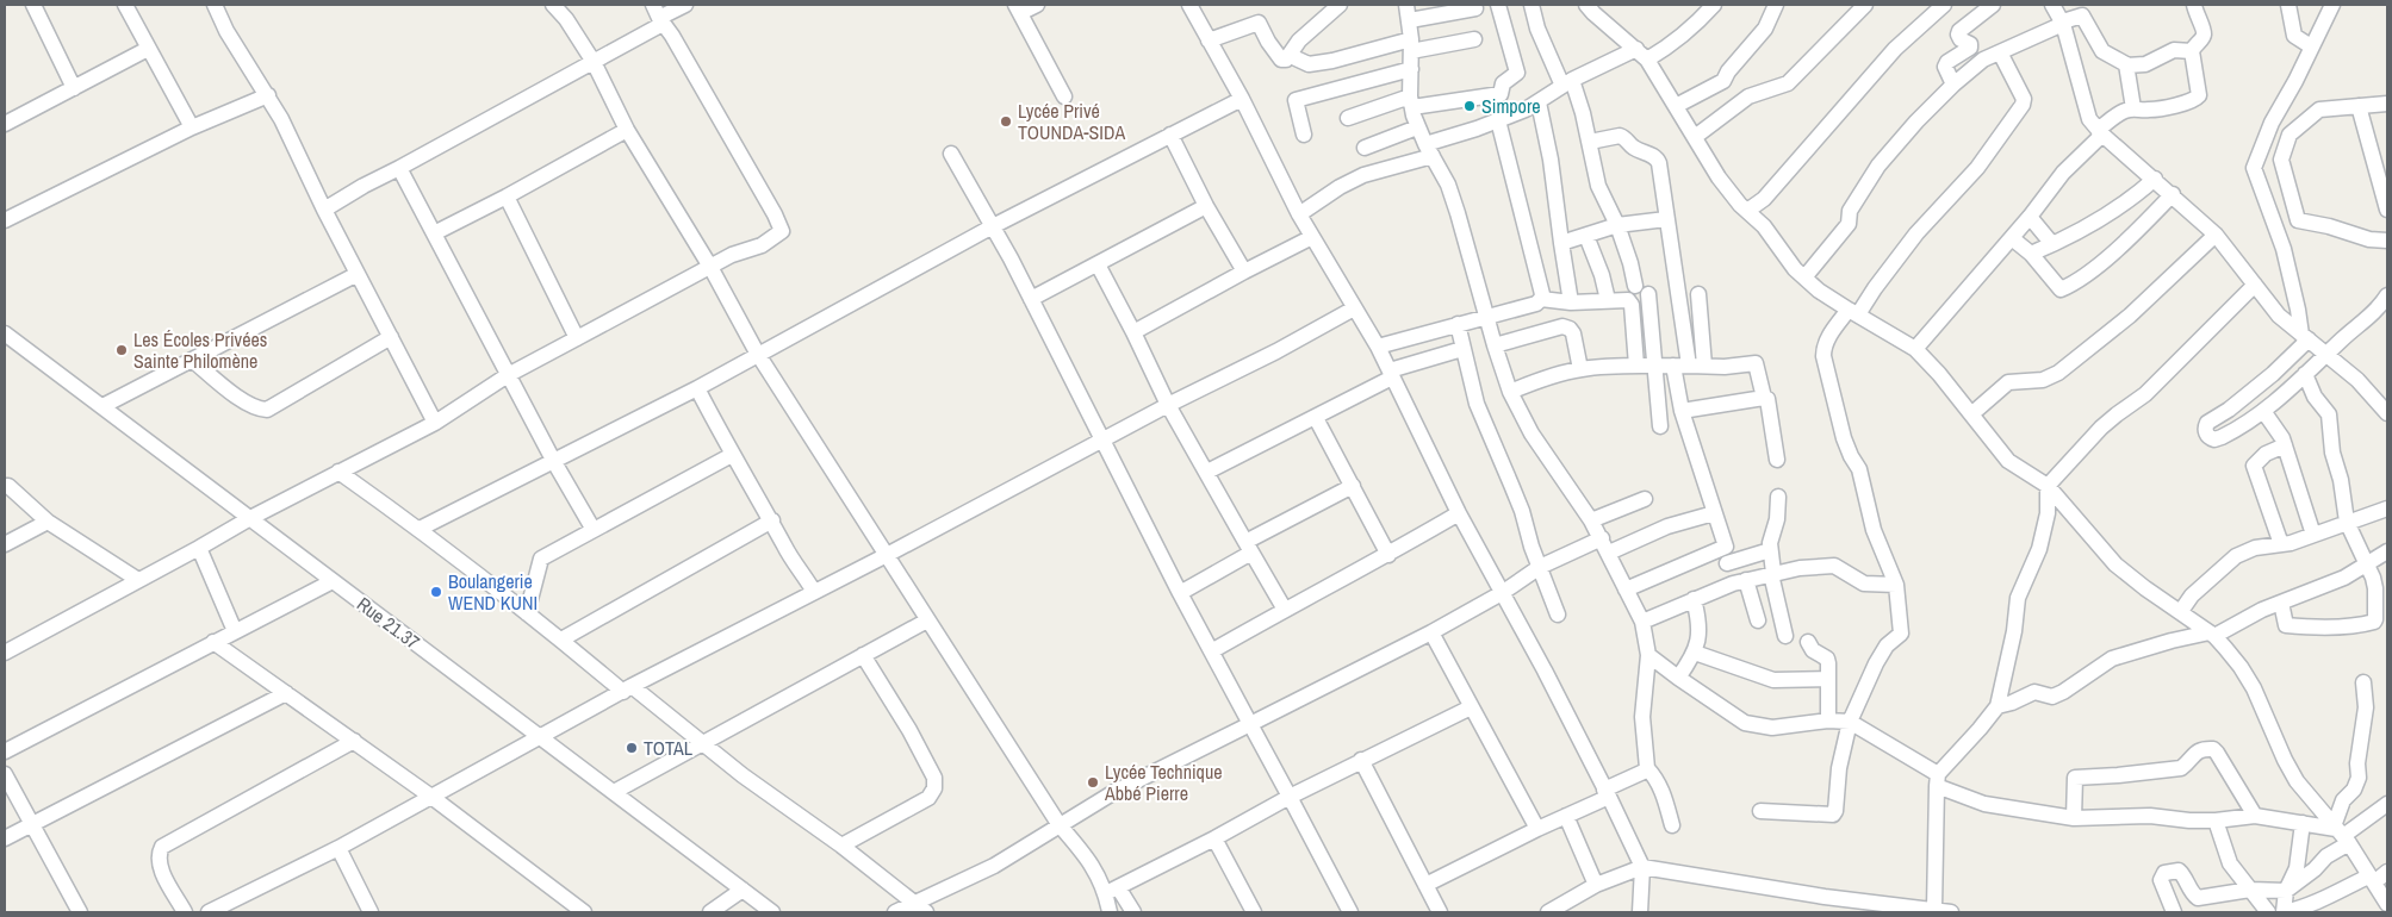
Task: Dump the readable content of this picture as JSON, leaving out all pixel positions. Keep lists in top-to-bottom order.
{
  "streets": {
    "street": ["Rue 21.37"]
  },
  "places": [
    "Simpore",
    "Lycée Privé TOUNDA-SIDA",
    "Les Écoles Privées Sainte Philomène",
    "Boulangerie WEND KUNI",
    "TOTAL",
    "Lycée Technique Abbé Pierre"
  ]
}
